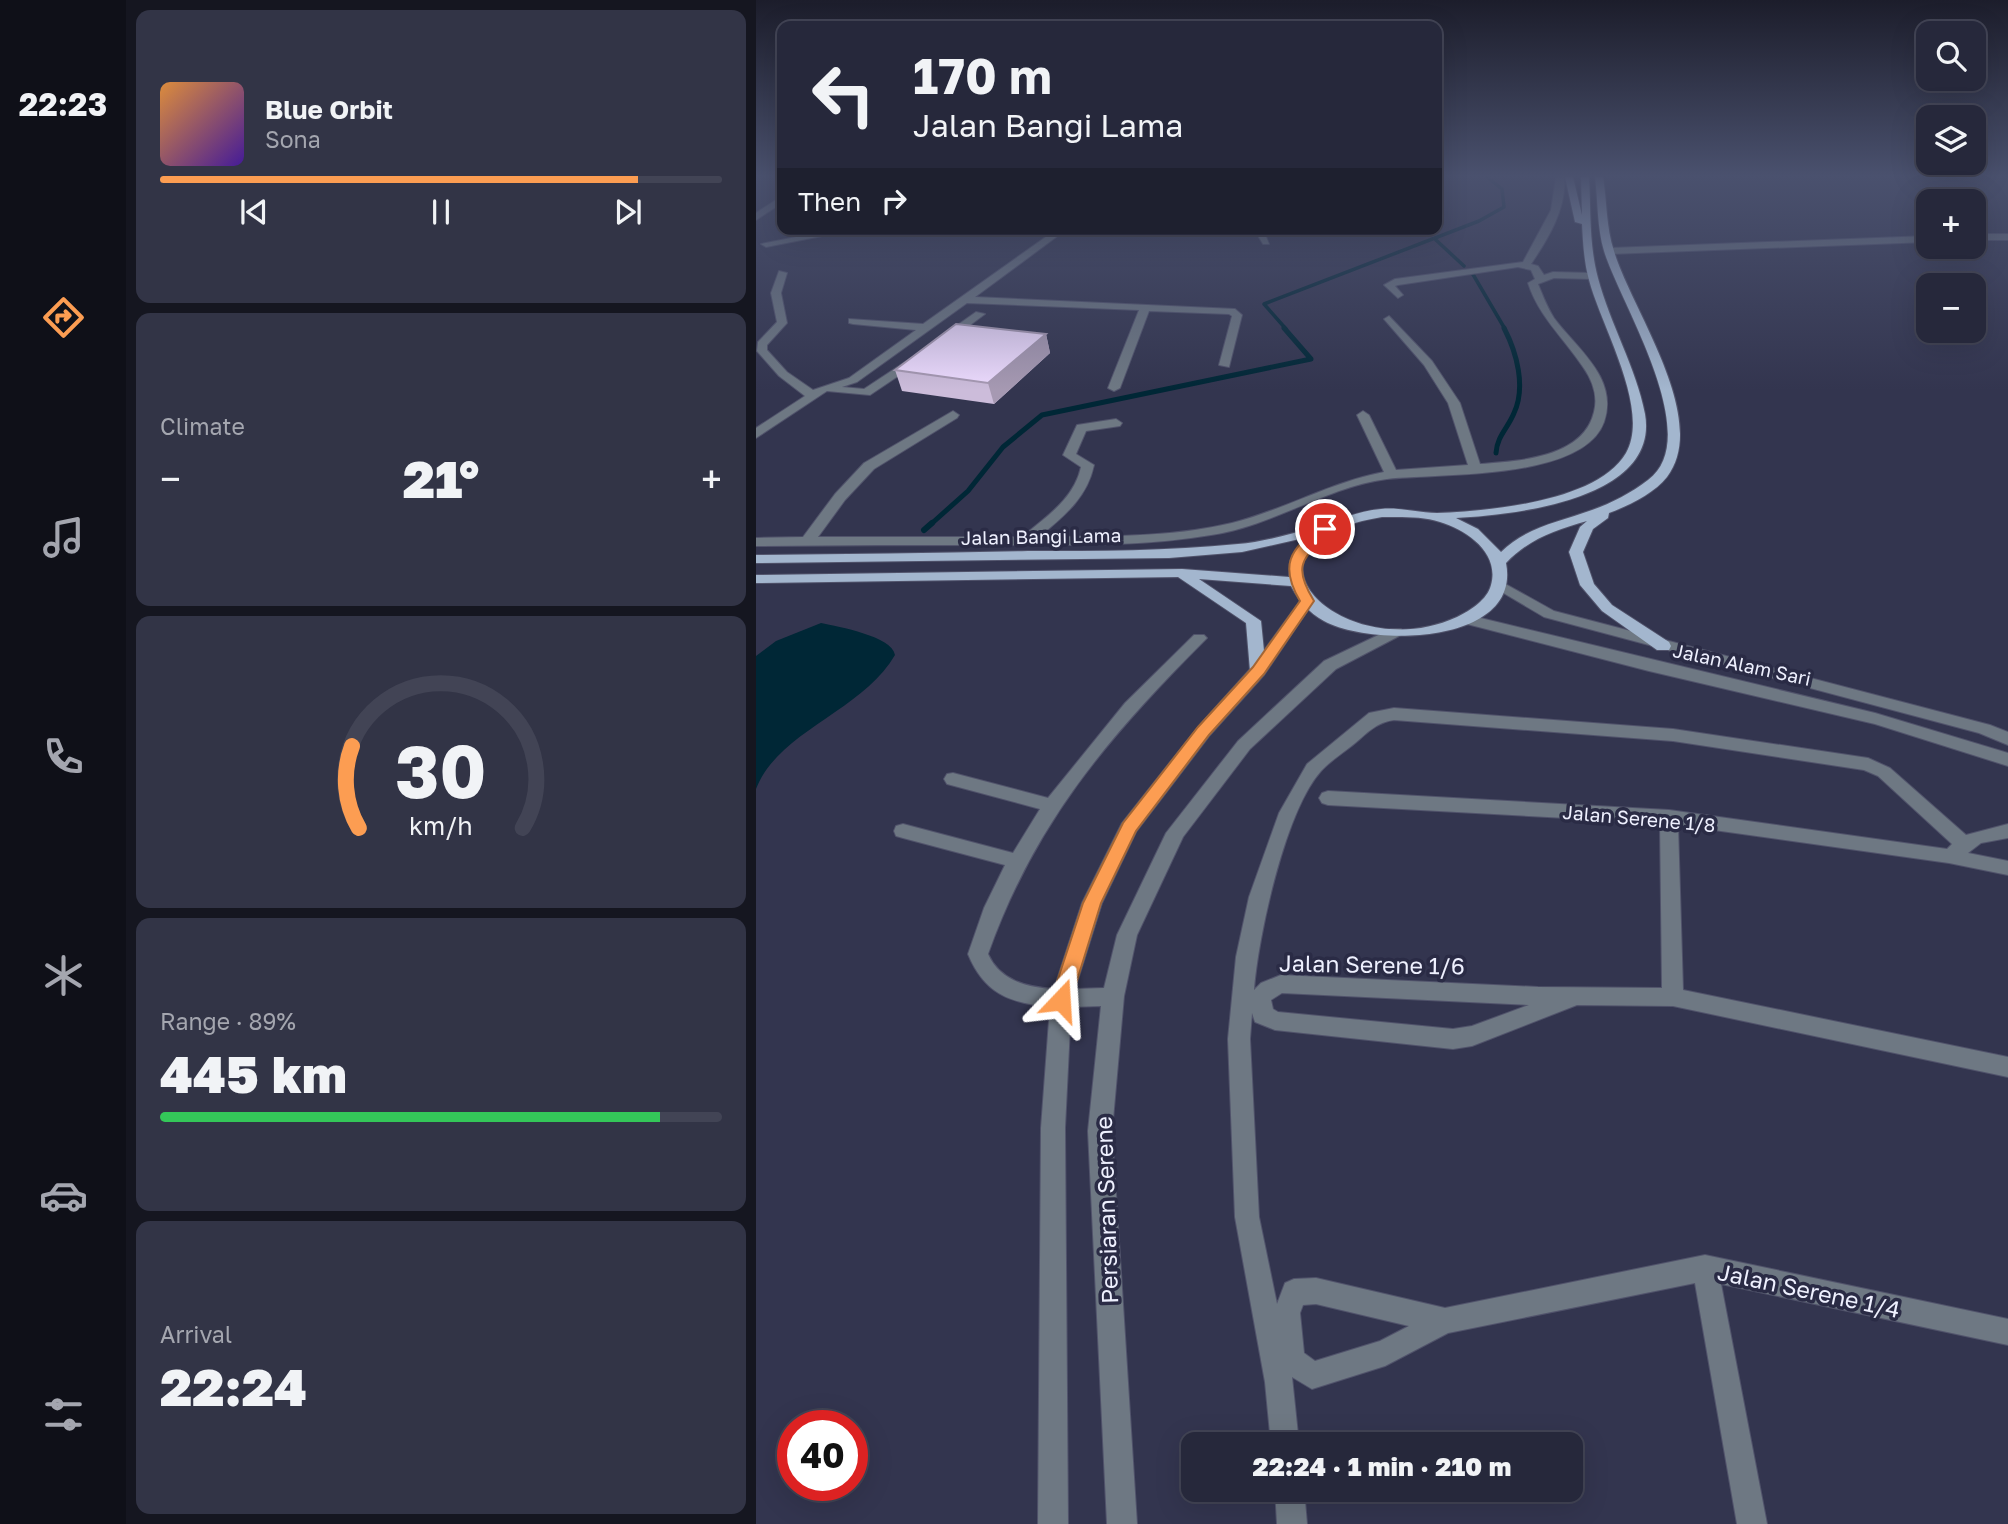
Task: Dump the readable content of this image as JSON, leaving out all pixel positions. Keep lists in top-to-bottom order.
{
  "streets": {
    "main road": ["Jalan Bangi Lama"],
    "street": [
      "Jalan Alam Sari",
      "Jalan Serene 1/8",
      "Jalan Serene 1/6",
      "Persiaran Serene",
      "Jalan Serene 1/4"
    ]
  },
  "crossings": [
    ["Jalan Bangi Lama", "Jalan Alam Sari"],
    ["Jalan Bangi Lama", "Persiaran Serene"],
    ["Jalan Alam Sari", "Persiaran Serene"]
  ],
  "page": {
    "tabs": "22:23",
    "map_buttons": ["+", "−"],
    "turn": ["170 m", "Jalan Bangi Lama"],
    "song": ["Blue Orbit", "Sona"],
    "then": "Then",
    "tile": [
      "Climate",
      ["Range · 89%", "445 km"],
      ["Arrival", "22:24"]
    ],
    "heat": ["−", "21°", "+"],
    "limit": "40",
    "trip": "22:24 · 1 min · 210 m",
    "gauge": ["30", "km/h"]
  }
}
